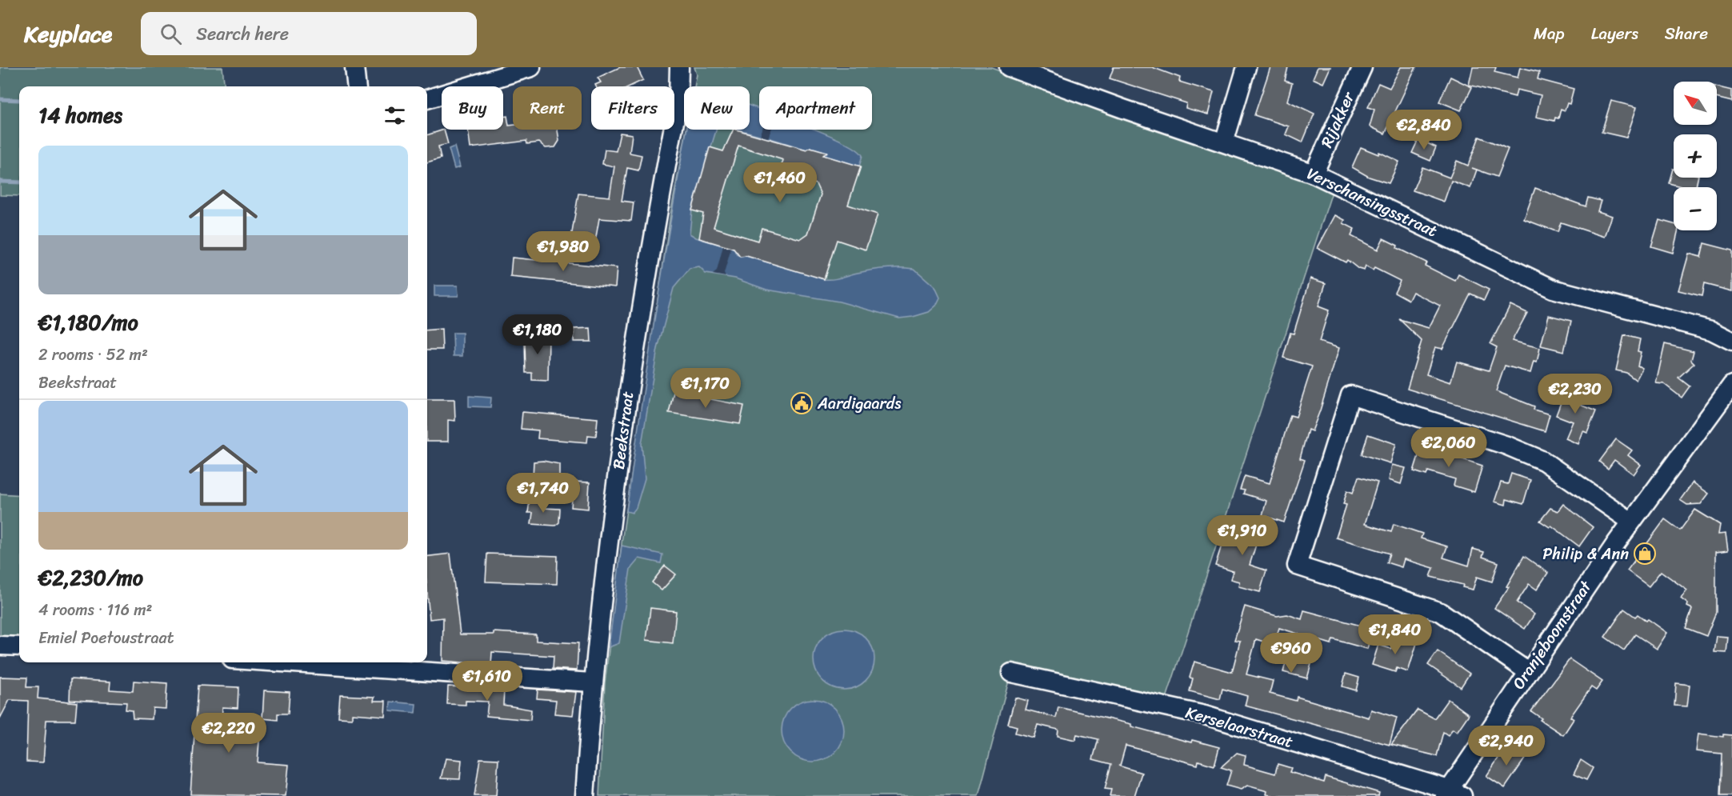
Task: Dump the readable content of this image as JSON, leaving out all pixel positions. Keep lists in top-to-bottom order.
{
  "streets": {
    "street": [
      "Rijakker",
      "Verschansingsstraat",
      "Beekstraat",
      "Oranjeboomstraat",
      "Kerselaarstraat"
    ]
  },
  "crossings": [
    ["Rijakker", "Verschansingsstraat"],
    ["Oranjeboomstraat", "Kerselaarstraat"]
  ],
  "places": {
    "public building": ["Aardigaards"],
    "shop": ["Philip & Ann"]
  },
  "north": "top left",
  "page": {
    "header": "Keyplace",
    "search": "Search here",
    "nav": ["Map", "Layers", "Share"],
    "map_buttons": ["+", "−"],
    "chip": [
      "Buy",
      "Rent",
      "Filters",
      "New",
      "Apartment"
    ],
    "heading": "14 homes",
    "price": [
      "€2,840",
      "€1,460",
      "€1,980",
      "€1,180",
      "€1,170",
      "€2,230",
      "€2,060",
      "€1,740",
      "€1,910",
      "€1,840",
      "€960",
      "€1,610",
      "€2,220",
      "€2,940"
    ],
    "list": [
      {
        "name": "€1,180/mo",
        "note": "2 rooms · 52 m² · Beekstraat"
      },
      {
        "name": "€2,230/mo",
        "note": "4 rooms · 116 m² · Emiel Poetoustraat"
      }
    ]
  }
}
